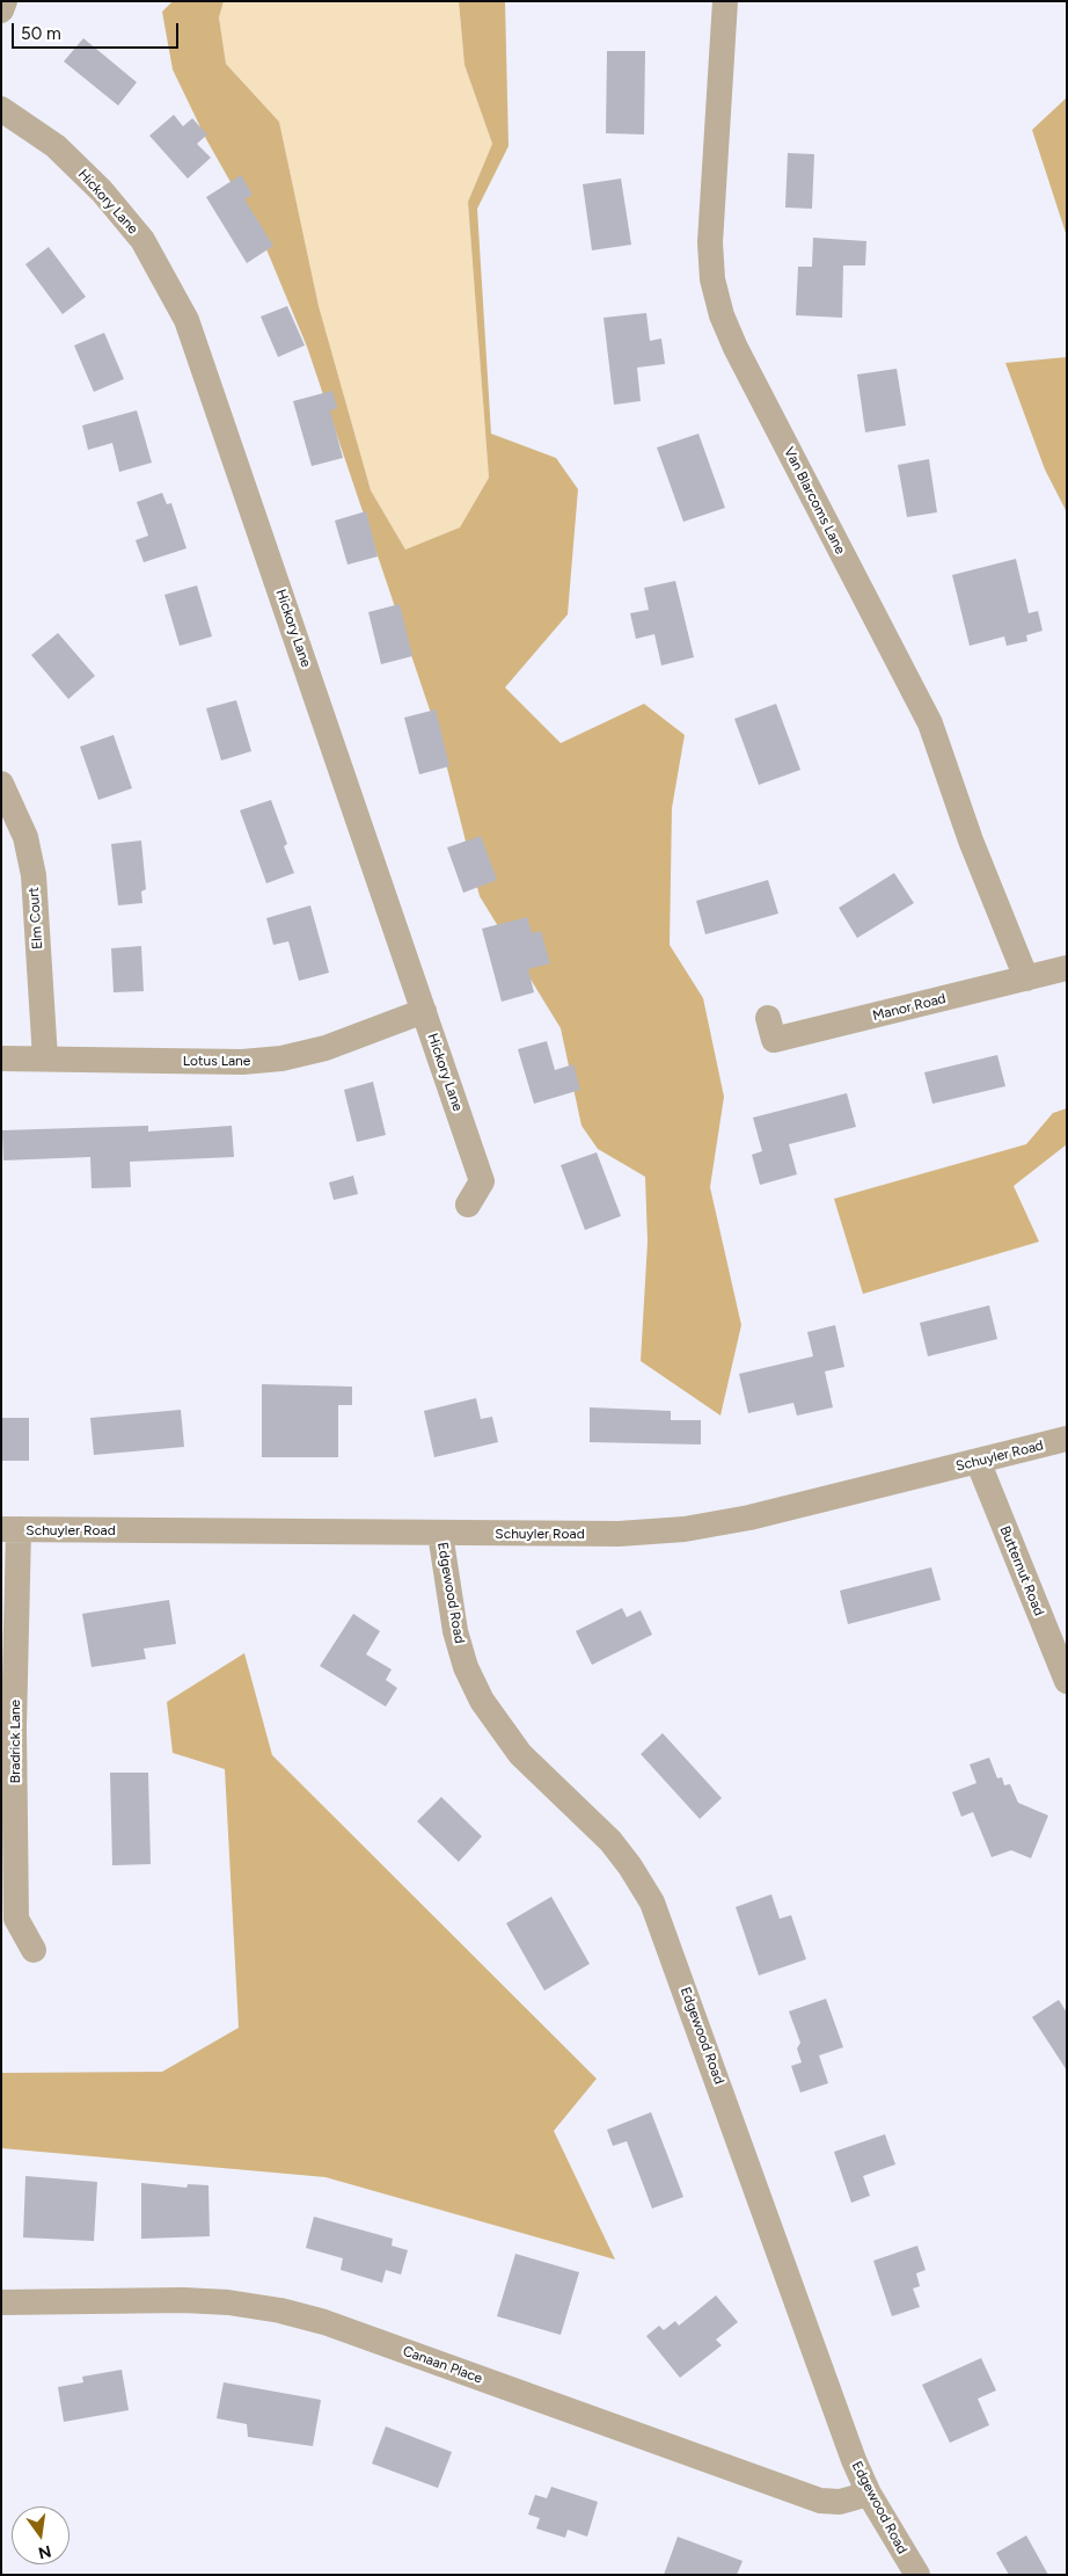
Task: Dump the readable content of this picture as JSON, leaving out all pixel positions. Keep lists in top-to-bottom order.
{
  "streets": {
    "street": [
      "Hickory Lane",
      "Van Blarcoms Lane",
      "Elm Court",
      "Manor Road",
      "Lotus Lane",
      "Schuyler Road",
      "Butternut Road",
      "Edgewood Road",
      "Bradrick Lane",
      "Canaan Place"
    ]
  },
  "crossings": [
    ["Hickory Lane", "Lotus Lane"],
    ["Van Blarcoms Lane", "Manor Road"],
    ["Elm Court", "Lotus Lane"],
    ["Schuyler Road", "Butternut Road"],
    ["Schuyler Road", "Edgewood Road"],
    ["Schuyler Road", "Bradrick Lane"],
    ["Edgewood Road", "Canaan Place"]
  ],
  "scale_bar": "50 m",
  "north": "bottom"
}
